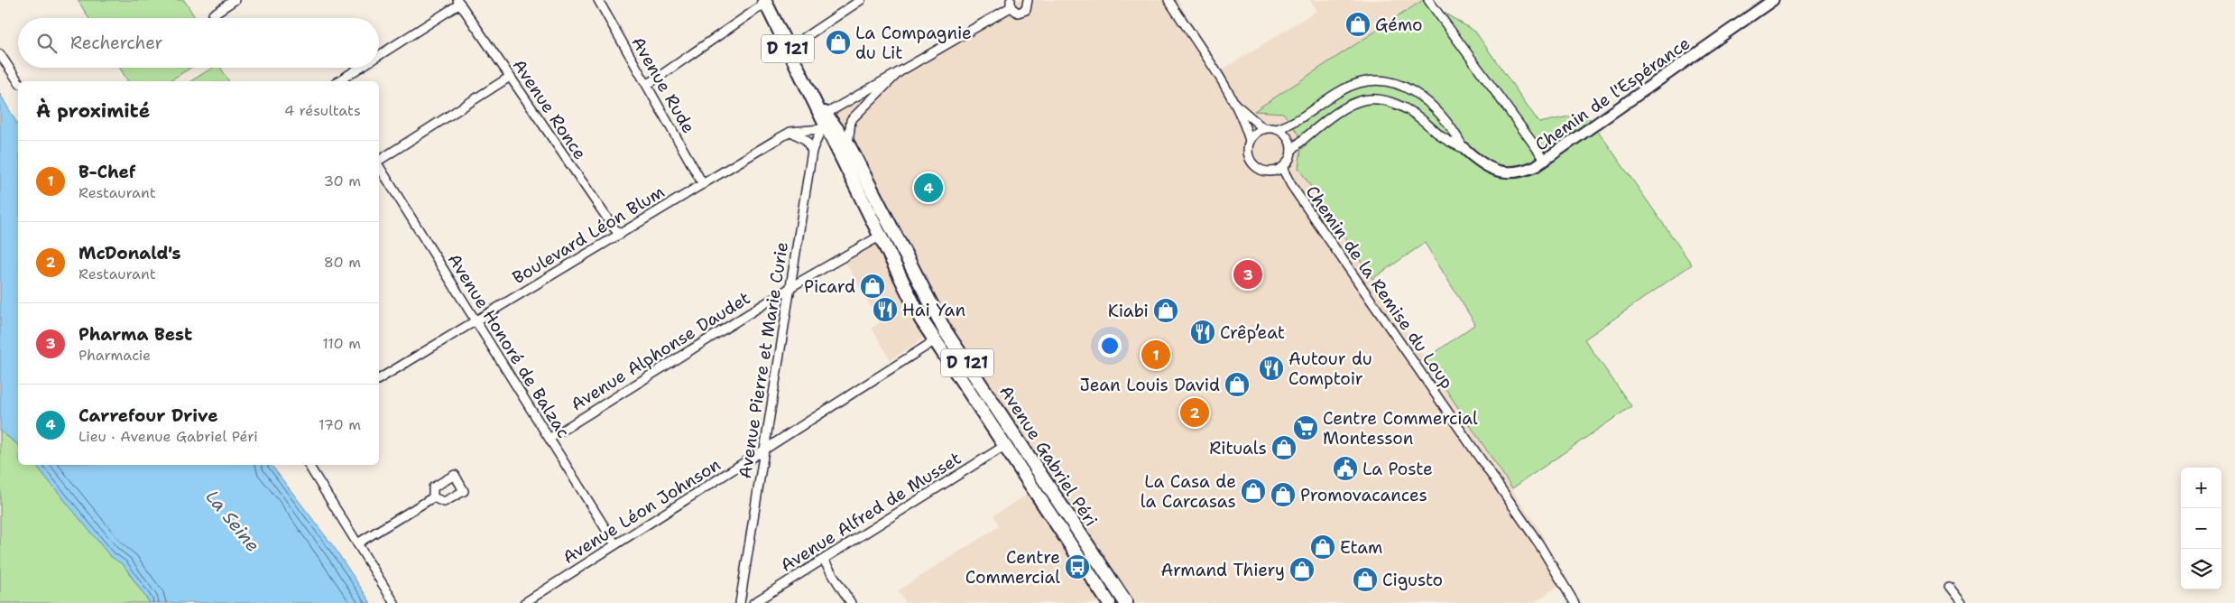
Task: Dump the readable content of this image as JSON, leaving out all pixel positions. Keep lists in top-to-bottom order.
{
  "streets": {
    "main road": ["D 121", "Avenue Gabriel Péri"],
    "street": [
      "Avenue Rude",
      "Chemin de l'Espérance",
      "Avenue Ronce",
      "Boulevard Léon Blum",
      "Chemin de la Remise du Loup",
      "Avenue Honoré de Balzac",
      "Avenue Alphonse Daudet",
      "Avenue Pierre et Marie Curie",
      "Avenue Léon Johnson",
      "Avenue Alfred de Musset"
    ]
  },
  "crossings": [
    ["D 121", "Boulevard Léon Blum"],
    ["D 121", "Avenue Pierre et Marie Curie"],
    ["D 121", "Avenue Gabriel Péri"],
    ["Avenue Rude", "Boulevard Léon Blum"],
    ["Chemin de l'Espérance", "Chemin de la Remise du Loup"],
    ["Avenue Ronce", "Boulevard Léon Blum"],
    ["Boulevard Léon Blum", "Avenue Honoré de Balzac"],
    ["Boulevard Léon Blum", "Avenue Pierre et Marie Curie"],
    ["Boulevard Léon Blum", "Avenue Gabriel Péri"],
    ["Avenue Honoré de Balzac", "Avenue Alphonse Daudet"],
    ["Avenue Honoré de Balzac", "Avenue Léon Johnson"],
    ["Avenue Alphonse Daudet", "Avenue Pierre et Marie Curie"],
    ["Avenue Alphonse Daudet", "Avenue Gabriel Péri"],
    ["Avenue Pierre et Marie Curie", "Avenue Gabriel Péri"],
    ["Avenue Pierre et Marie Curie", "Avenue Léon Johnson"],
    ["Avenue Gabriel Péri", "Avenue Léon Johnson"],
    ["Avenue Gabriel Péri", "Avenue Alfred de Musset"]
  ],
  "water": ["La Seine"],
  "places": {
    "shop": [
      "Gémo",
      "La Compagnie du Lit",
      "Picard",
      "Kiabi",
      "Jean Louis David",
      "Rituals",
      "La Casa de la Carcasas",
      "Promovacances",
      "Etam",
      "Armand Thiery",
      "Cigusto"
    ],
    "restaurant": ["Hai Yan", "Crêp’eat", "Autour du Comptoir"],
    "supermarket": ["Centre Commercial Montesson"],
    "public building": ["La Poste"],
    "bus stop": ["Centre Commercial"]
  },
  "page": {
    "search": "Rechercher",
    "heading": ["À proximité", "4 résultats"],
    "list": [
      {
        "mark": "1",
        "name": "B-Chef",
        "note": "Restaurant",
        "value": "30 m"
      },
      {
        "mark": "2",
        "name": "McDonald's",
        "note": "Restaurant",
        "value": "80 m"
      },
      {
        "mark": "3",
        "name": "Pharma Best",
        "note": "Pharmacie",
        "value": "110 m"
      },
      {
        "mark": "4",
        "name": "Carrefour Drive",
        "note": "Lieu · Avenue Gabriel Péri",
        "value": "170 m"
      }
    ],
    "pins": [
      "4",
      "3",
      "1",
      "2"
    ],
    "map_buttons": ["+", "−"]
  }
}
